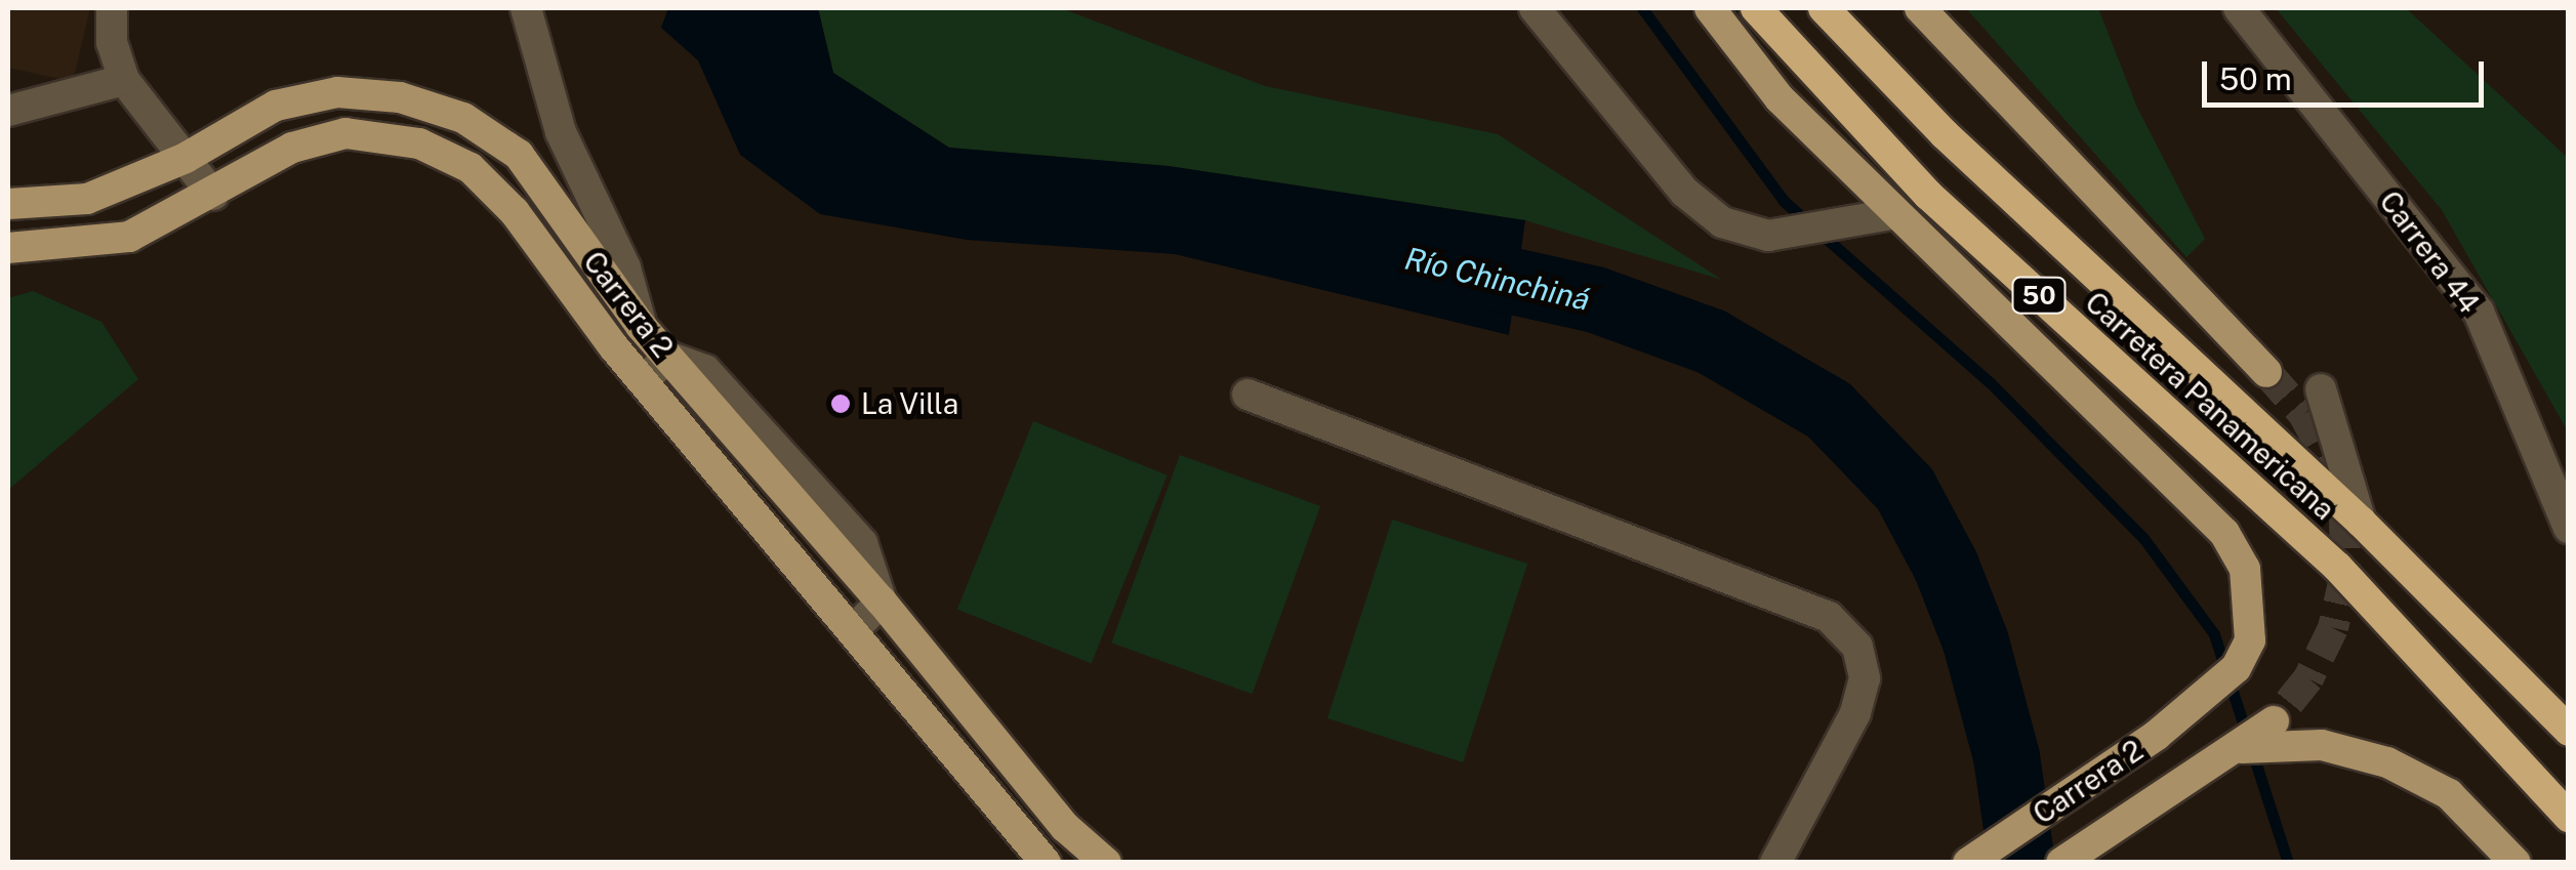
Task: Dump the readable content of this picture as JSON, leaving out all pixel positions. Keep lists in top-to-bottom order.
{
  "streets": {
    "highway": ["50", "Carretera Panamericana"],
    "main road": ["Carrera 2"],
    "street": ["Carrera 44"]
  },
  "water": ["Río Chinchiná"],
  "places": ["La Villa"],
  "scale_bar": "50 m"
}
